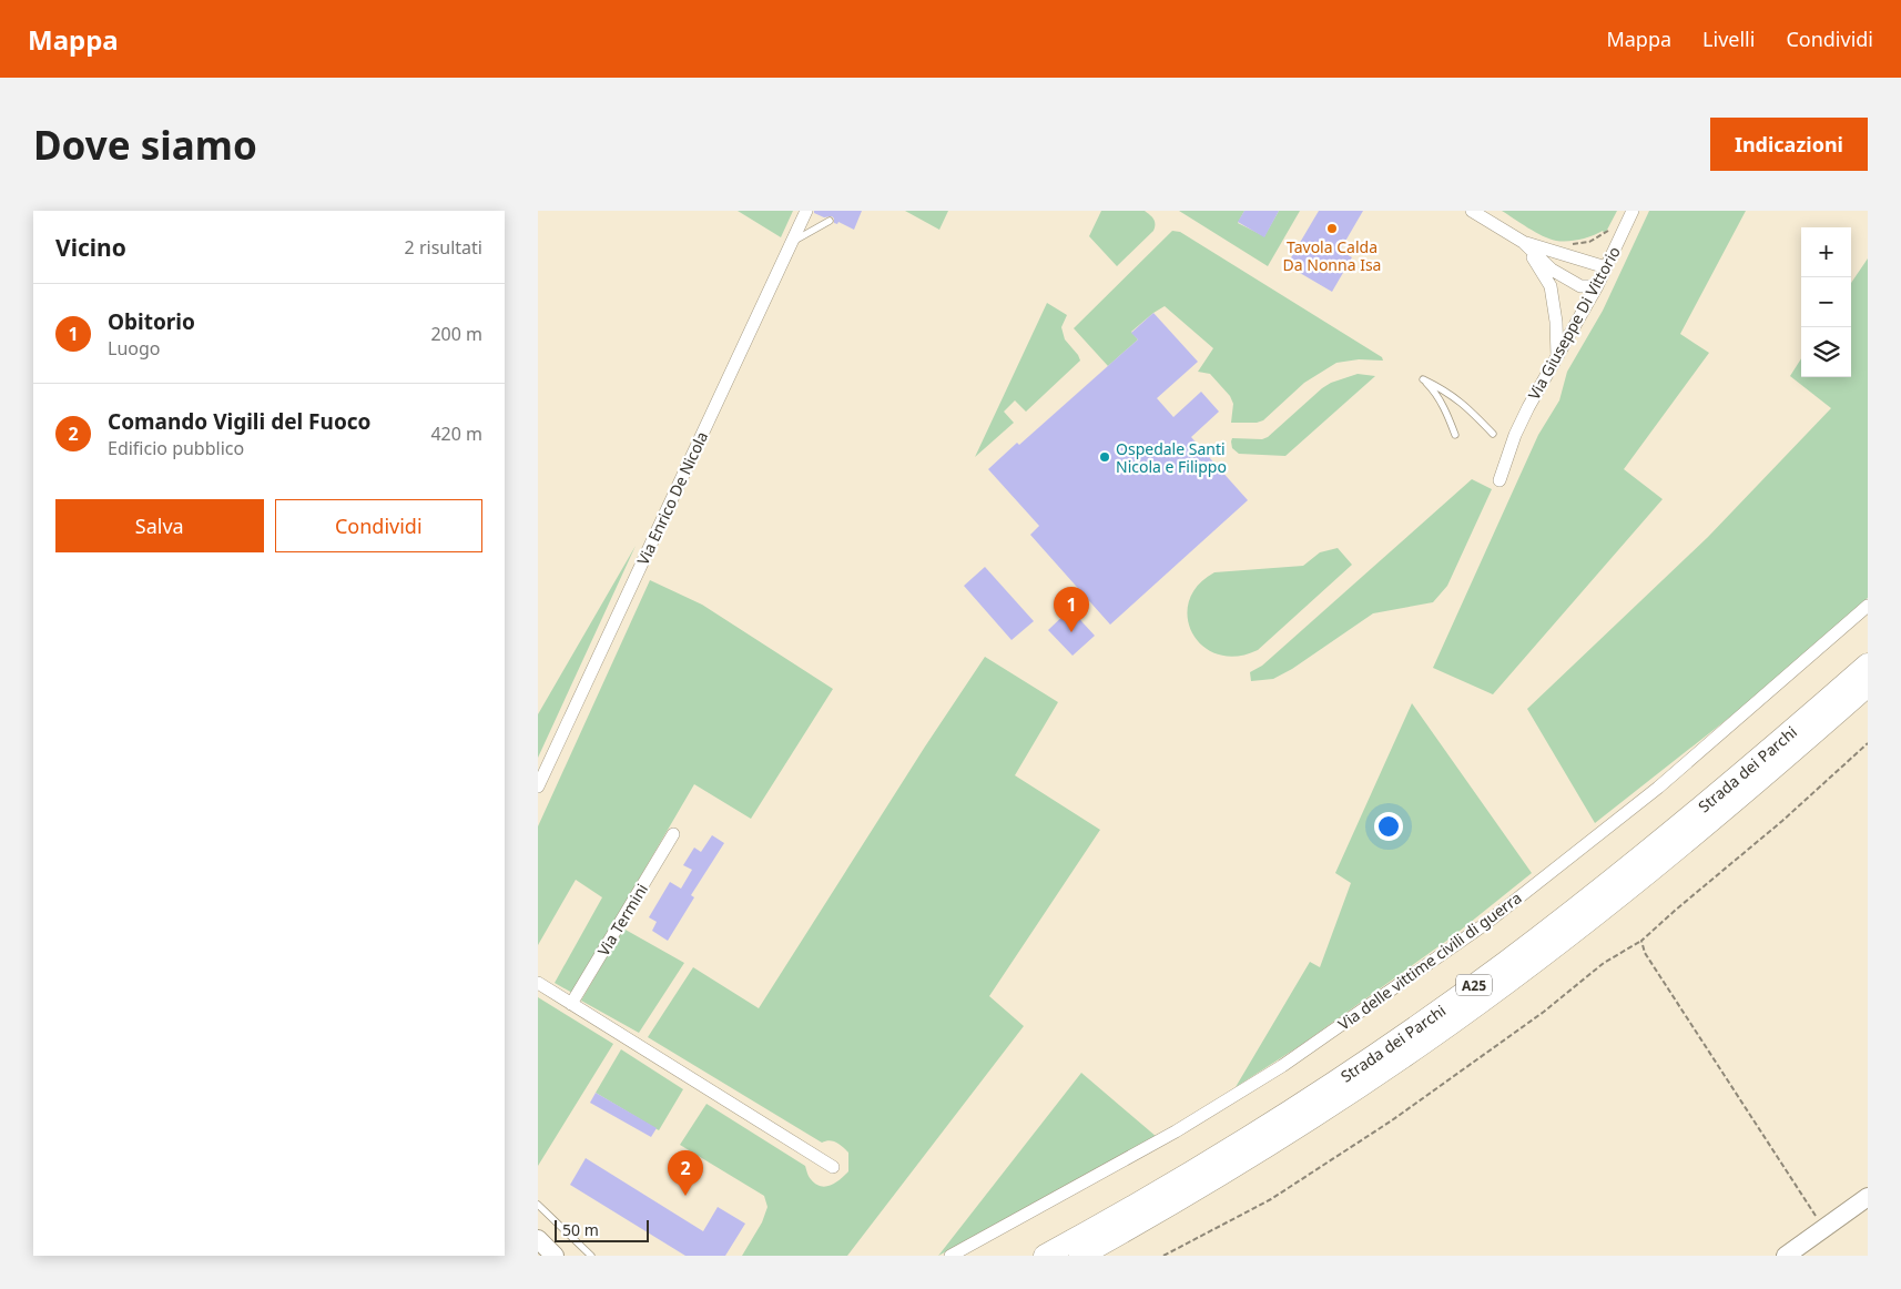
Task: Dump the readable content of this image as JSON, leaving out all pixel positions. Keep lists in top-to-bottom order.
{
  "streets": {
    "highway": ["Strada dei Parchi", "A25"],
    "street": [
      "Via Giuseppe Di Vittorio",
      "Via Enrico De Nicola",
      "Via Termini",
      "Via delle vittime civili di guerra"
    ]
  },
  "places": ["Tavola Calda Da Nonna Isa", "Ospedale Santi Nicola e Filippo"],
  "scale_bar": "50 m",
  "page": {
    "header": "Mappa",
    "nav": ["Mappa", "Livelli", "Condividi"],
    "buttons": [
      "Indicazioni",
      ["Salva", "Condividi"]
    ],
    "title": "Dove siamo",
    "heading": ["Vicino", "2 risultati"],
    "map_buttons": ["+", "−"],
    "list": [
      {
        "mark": "1",
        "name": "Obitorio",
        "note": "Luogo",
        "value": "200 m"
      },
      {
        "mark": "2",
        "name": "Comando Vigili del Fuoco",
        "note": "Edificio pubblico",
        "value": "420 m"
      }
    ],
    "pins": ["1", "2"],
    "scale": "50 m"
  }
}
